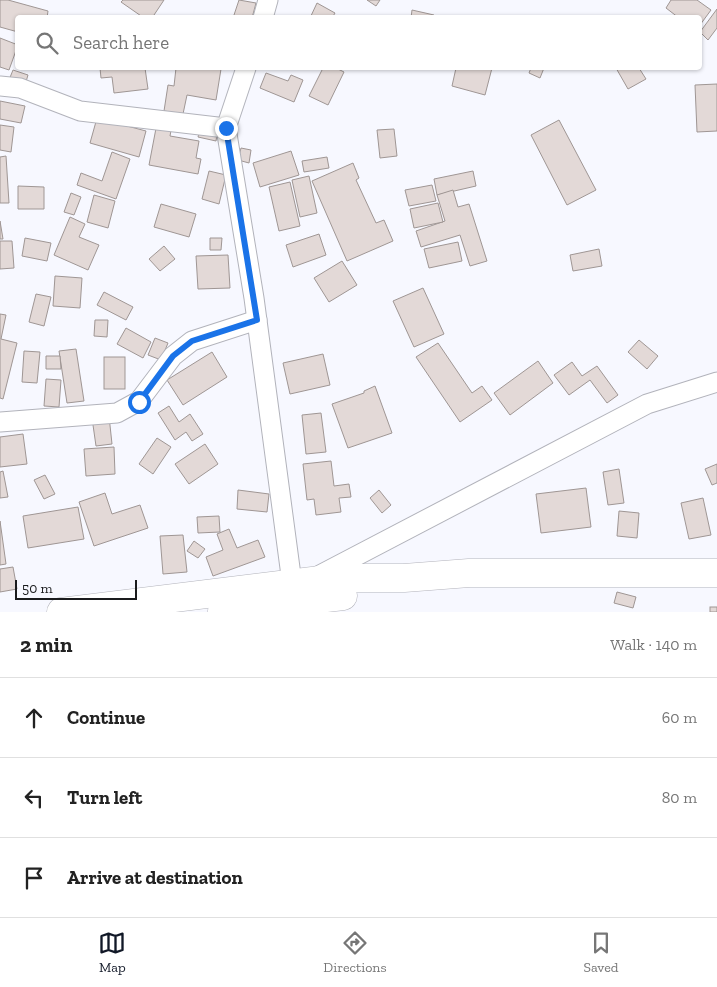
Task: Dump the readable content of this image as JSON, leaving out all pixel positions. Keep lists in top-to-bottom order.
{
  "scale_bar": "50 m",
  "page": {
    "search": "Search here",
    "scale": "50 m",
    "heading": ["2 min", "Walk · 140 m"],
    "list": [
      ["Continue", "60 m"],
      ["Turn left", "80 m"],
      "Arrive at destination"
    ],
    "nav": ["Map", "Directions", "Saved"]
  }
}
